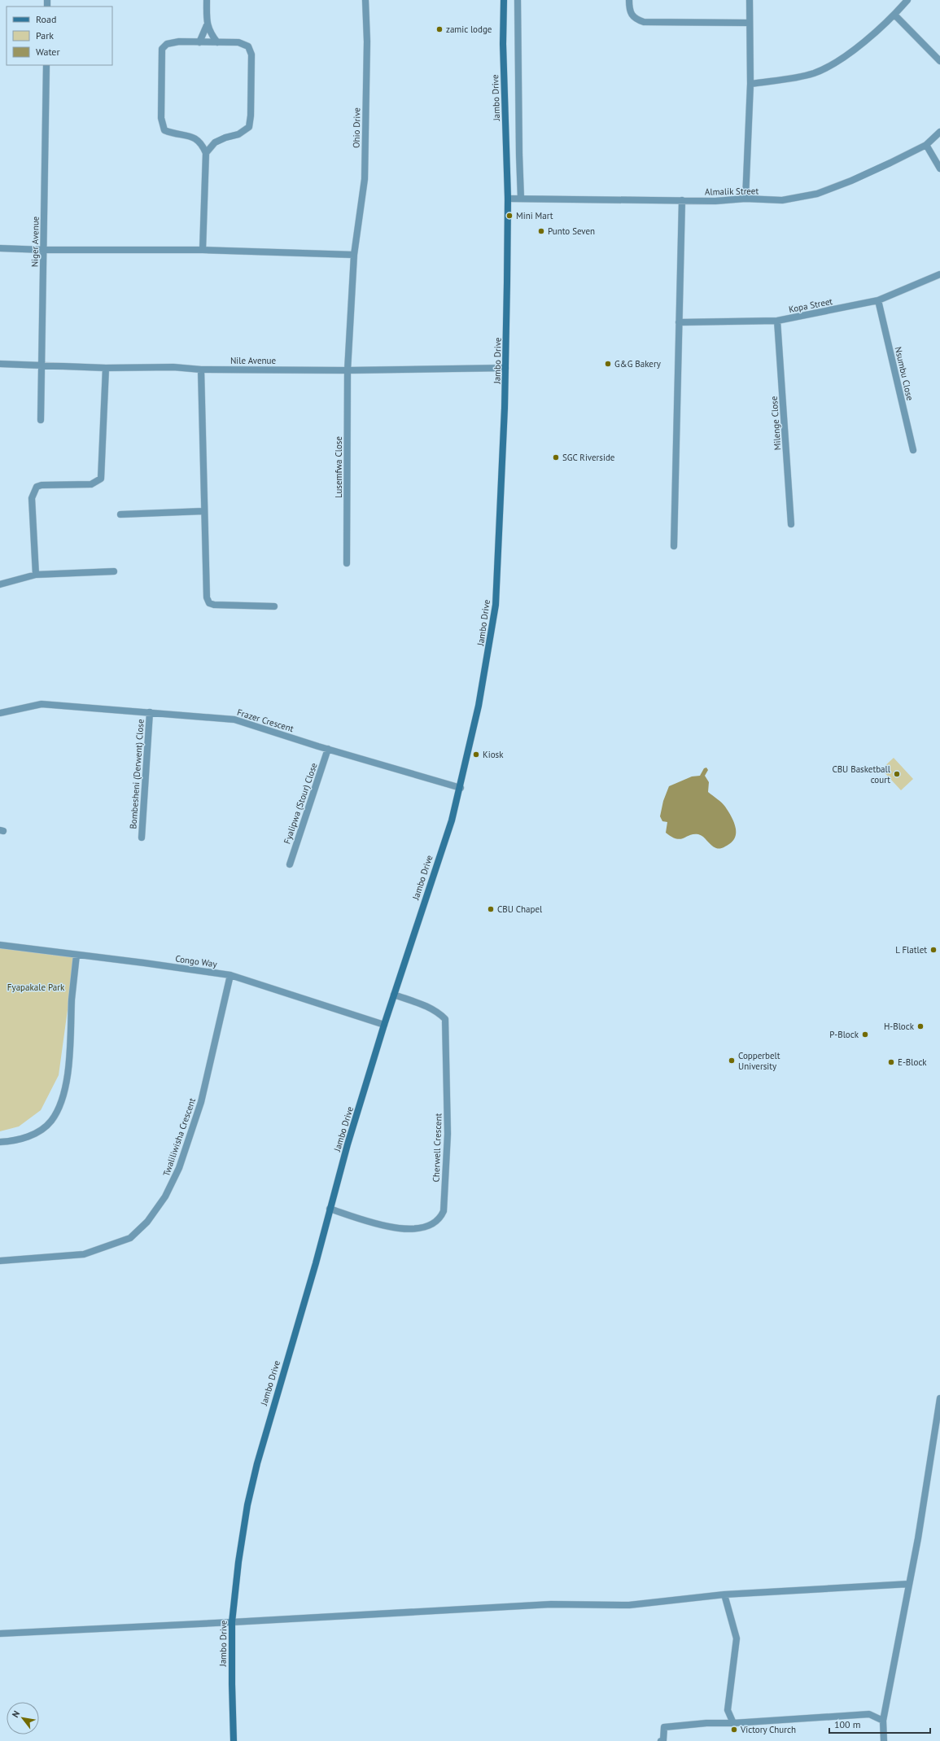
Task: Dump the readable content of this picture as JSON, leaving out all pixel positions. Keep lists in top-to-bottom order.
{
  "streets": {
    "main road": ["Jambo Drive"],
    "street": [
      "Ohio Drive",
      "Almalik Street",
      "Niger Avenue",
      "Kopa Street",
      "Nile Avenue",
      "Nsumbu Close",
      "Milenge Close",
      "Lusemfwa Close",
      "Frazer Crescent",
      "Bombesheni (Derwent) Close",
      "Fyalipwa (Stour) Close",
      "Congo Way",
      "Twaliliwisha Crescent",
      "Cherwell Crescent"
    ]
  },
  "crossings": [
    ["Jambo Drive", "Almalik Street"],
    ["Jambo Drive", "Nile Avenue"],
    ["Jambo Drive", "Frazer Crescent"],
    ["Jambo Drive", "Congo Way"],
    ["Jambo Drive", "Cherwell Crescent"],
    ["Ohio Drive", "Nile Avenue"],
    ["Ohio Drive", "Lusemfwa Close"],
    ["Niger Avenue", "Nile Avenue"],
    ["Kopa Street", "Nsumbu Close"],
    ["Kopa Street", "Milenge Close"],
    ["Nile Avenue", "Lusemfwa Close"],
    ["Frazer Crescent", "Bombesheni (Derwent) Close"],
    ["Frazer Crescent", "Fyalipwa (Stour) Close"],
    ["Congo Way", "Twaliliwisha Crescent"]
  ],
  "parks": ["Fyapakale Park"],
  "places": [
    "zamic lodge",
    "Mini Mart",
    "Punto Seven",
    "G&G Bakery",
    "SGC Riverside",
    "Kiosk",
    "CBU Basketball court",
    "CBU Chapel",
    "L Flatlet",
    "H-Block",
    "P-Block",
    "Copperbelt University",
    "E-Block",
    "Victory Church"
  ],
  "legend": ["Road", "Park", "Water"],
  "scale_bar": "100 m",
  "north": "top left"
}
